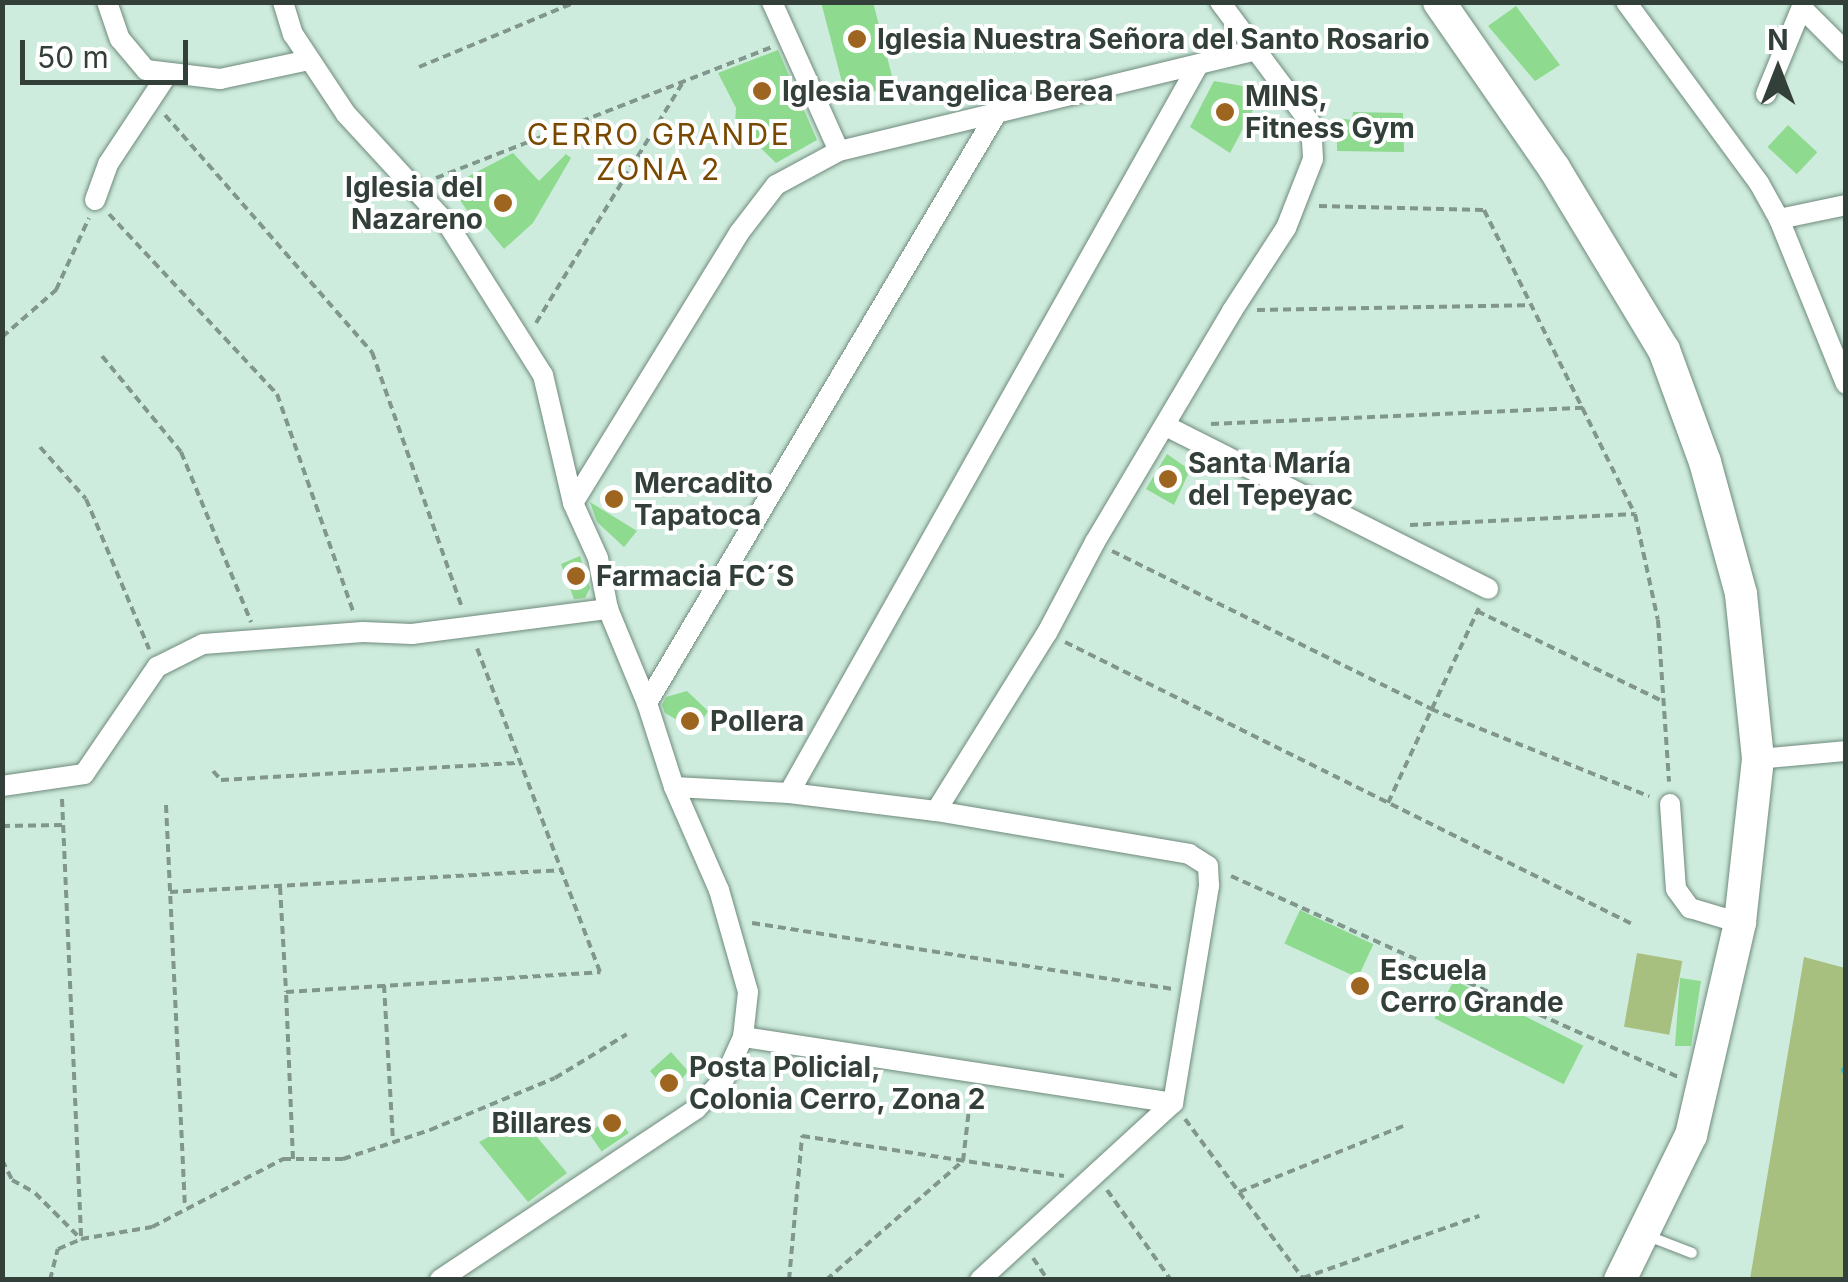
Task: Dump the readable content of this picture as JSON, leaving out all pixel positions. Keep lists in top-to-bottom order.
{
  "districts": ["CERRO GRANDE ZONA 2"],
  "places": [
    "Iglesia Nuestra Señora del Santo Rosario",
    "Iglesia Evangelica Berea",
    "MINS, Fitness Gym",
    "Iglesia del Nazareno",
    "Santa María del Tepeyac",
    "Mercadito Tapatoca",
    "Farmacia FC´S",
    "Pollera",
    "Escuela Cerro Grande",
    "Posta Policial, Colonia Cerro, Zona 2",
    "Billares"
  ],
  "scale_bar": "50 m",
  "north": "top"
}
